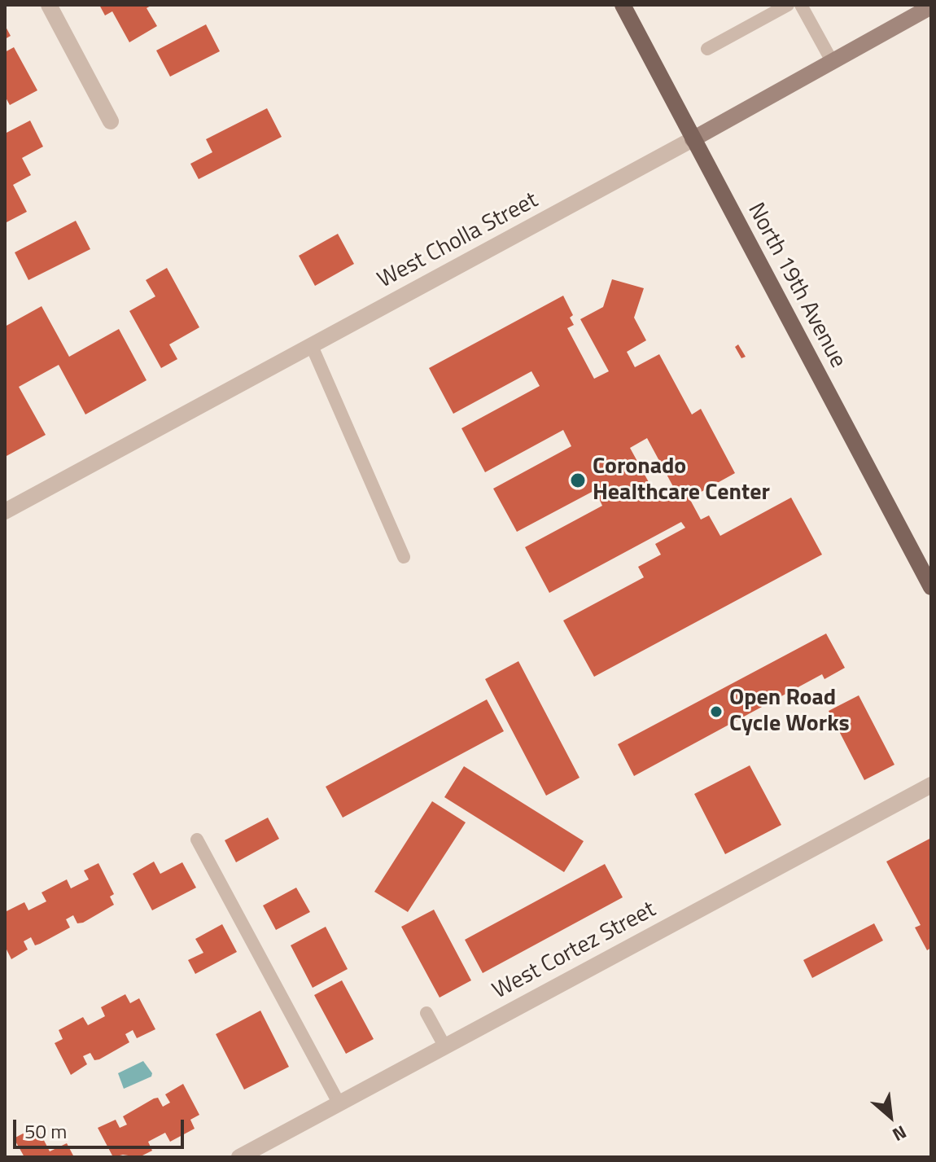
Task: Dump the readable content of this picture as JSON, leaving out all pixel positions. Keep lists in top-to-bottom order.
{
  "streets": {
    "main road": ["North 19th Avenue"],
    "street": ["West Cholla Street", "West Cortez Street"]
  },
  "crossings": [
    ["West Cholla Street", "North 19th Avenue"]
  ],
  "places": ["Coronado Healthcare Center", "Open Road Cycle Works"],
  "scale_bar": "50 m",
  "north": "bottom right"
}
